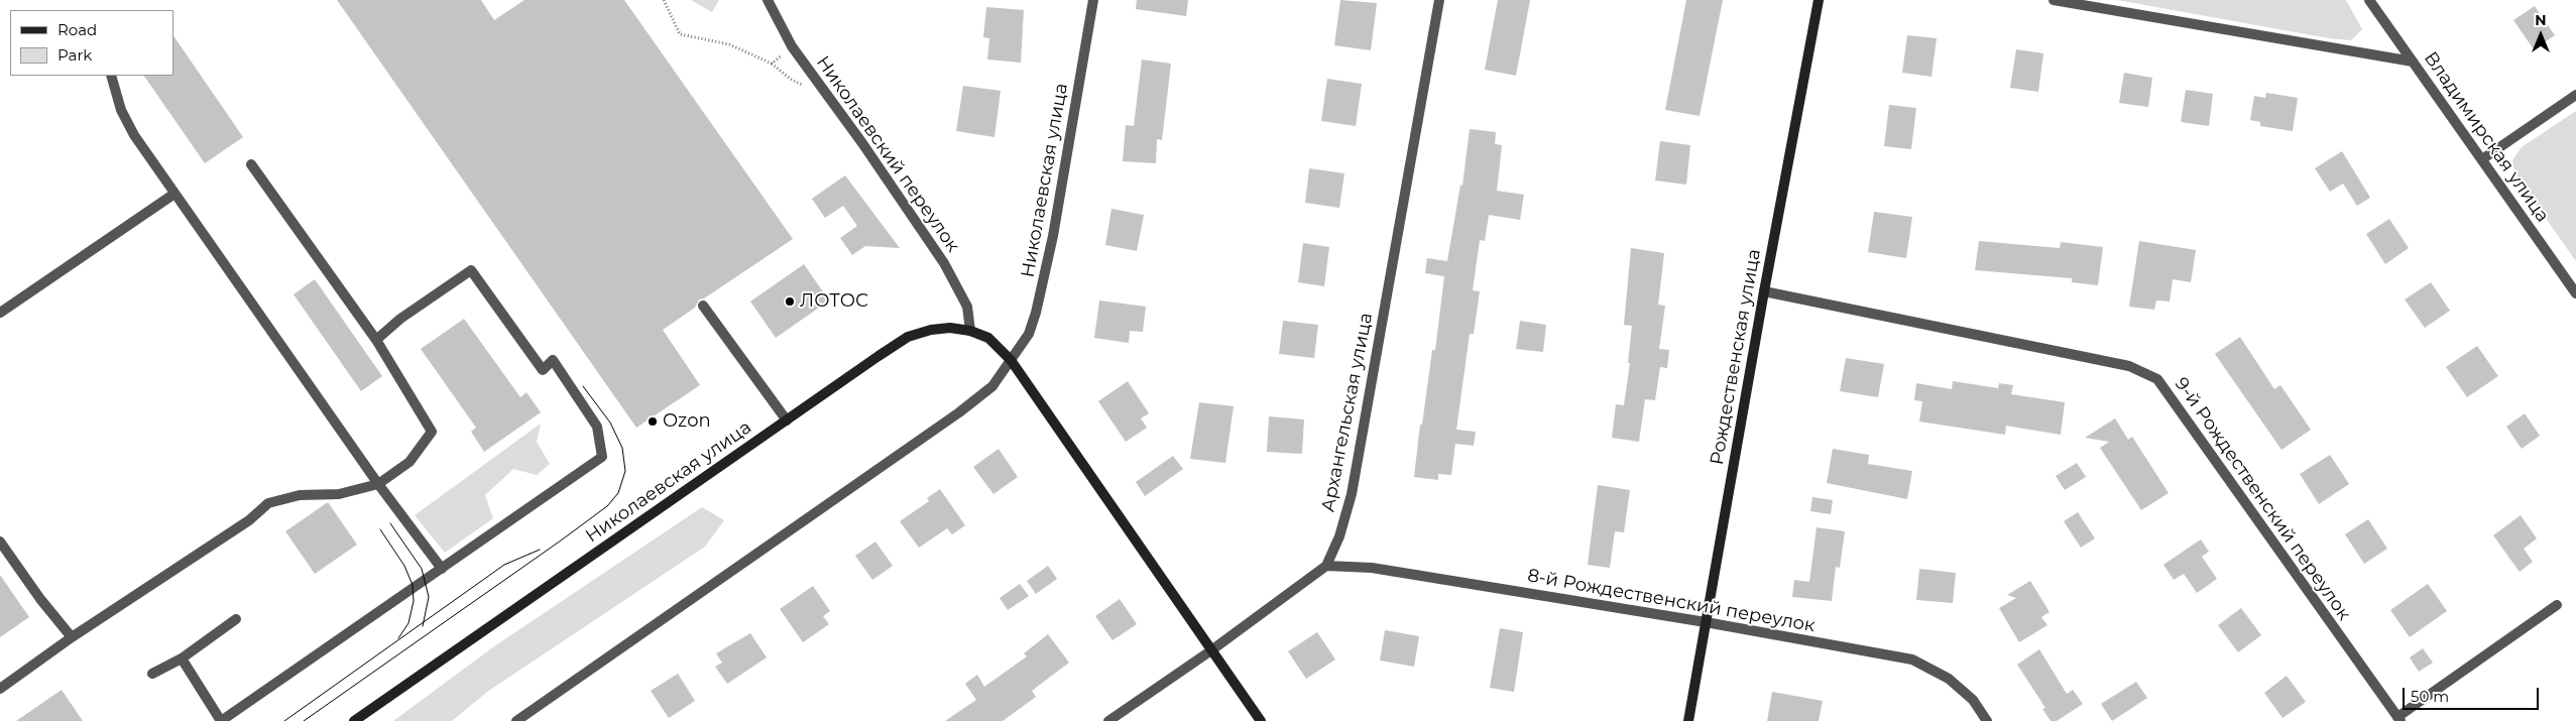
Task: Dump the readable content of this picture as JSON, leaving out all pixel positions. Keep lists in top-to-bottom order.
{
  "streets": {
    "main road": ["Николаевская улица", "Рождественская улица"],
    "street": [
      "Владимирская улица",
      "Николаевский переулок",
      "Архангельская улица",
      "9-й Рождественский переулок",
      "8-й Рождественский переулок"
    ]
  },
  "crossings": [
    ["Николаевский переулок", "Николаевская улица"],
    ["Рождественская улица", "9-й Рождественский переулок"],
    ["Рождественская улица", "8-й Рождественский переулок"],
    ["Архангельская улица", "8-й Рождественский переулок"]
  ],
  "places": ["ЛОТОС", "Ozon"],
  "legend": ["Road", "Park"],
  "scale_bar": "50 m",
  "north": "top"
}
